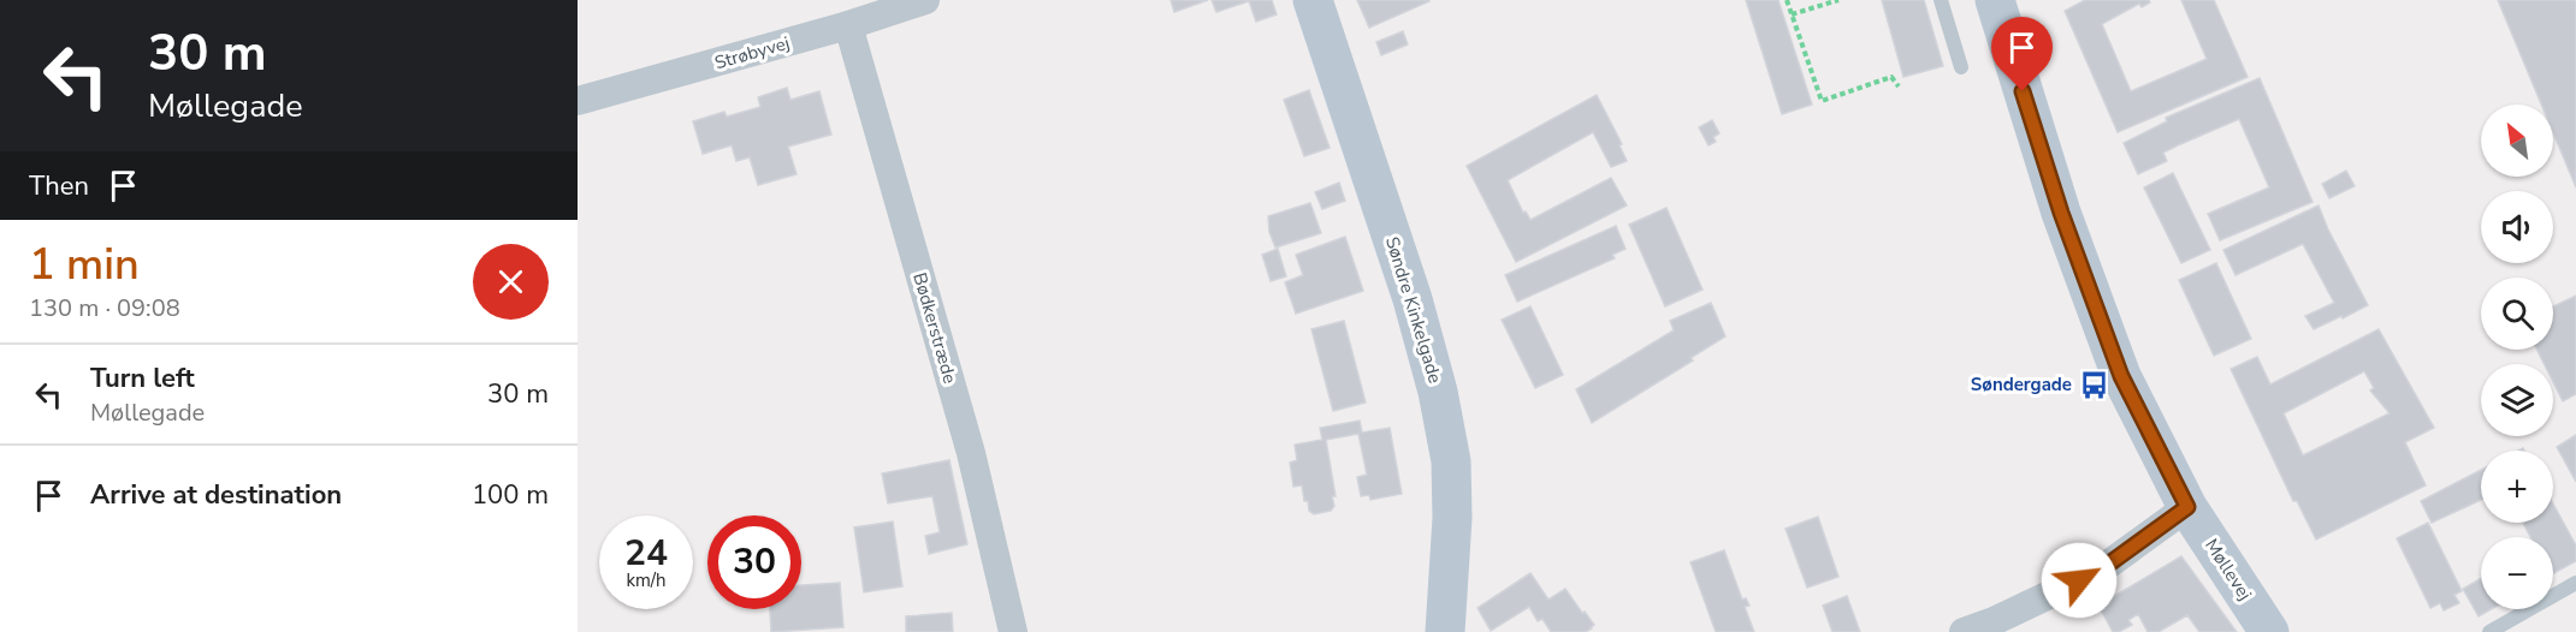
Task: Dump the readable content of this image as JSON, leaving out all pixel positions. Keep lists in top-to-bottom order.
{
  "streets": {
    "street": [
      "Strøbyvej",
      "Søndre Kinkelgade",
      "Bødkerstræde",
      "Møllevej"
    ]
  },
  "crossings": [
    ["Strøbyvej", "Bødkerstræde"]
  ],
  "places": {
    "bus stop": ["Søndergade"]
  },
  "north": "top left",
  "page": {
    "turn": ["30 m", "Møllegade"],
    "map_buttons": ["+", "−"],
    "then": "Then",
    "heading": ["1 min", "130 m · 09:08"],
    "list": [
      {
        "name": "Turn left",
        "note": "Møllegade",
        "value": "30 m"
      },
      {
        "name": "Arrive at destination",
        "value": "100 m"
      }
    ],
    "speed": "24 km/h",
    "limit": "30"
  }
}
